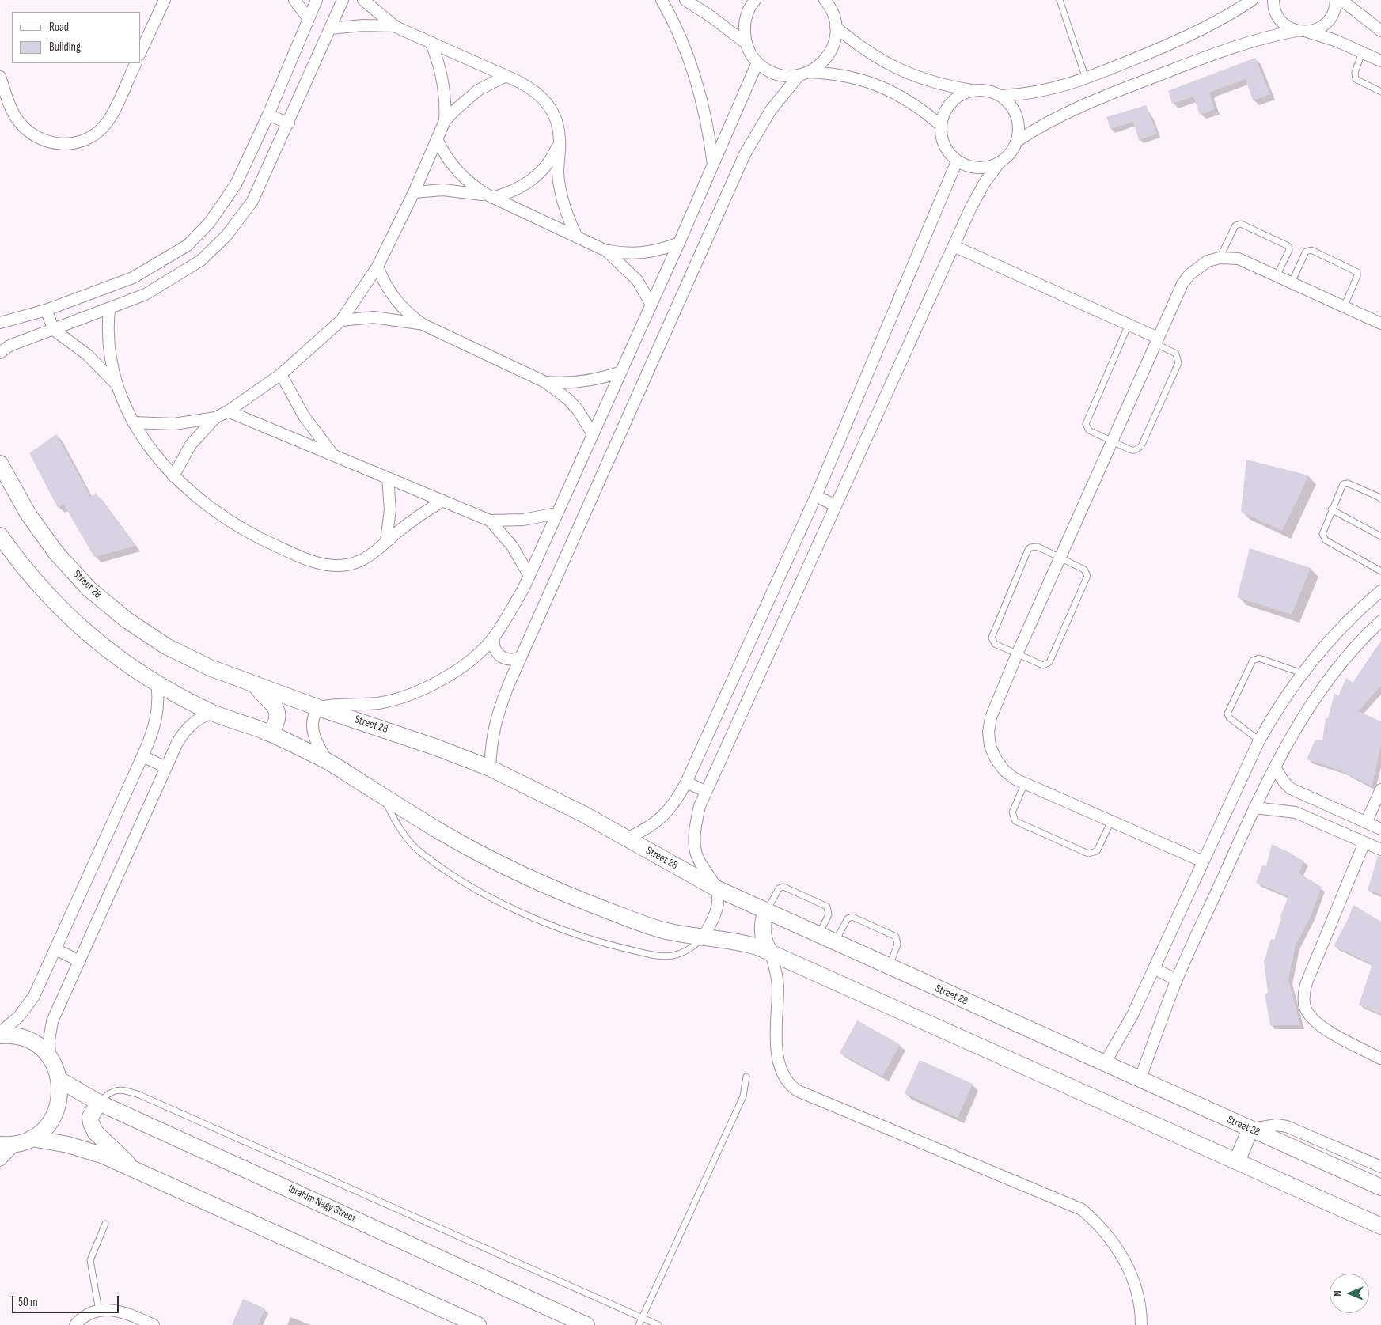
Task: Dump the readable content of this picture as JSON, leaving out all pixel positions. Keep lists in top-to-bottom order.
{
  "streets": {
    "street": ["Street 28", "Ibrahim Nagy Street"]
  },
  "legend": ["Road", "Building"],
  "scale_bar": "50 m",
  "north": "left"
}
